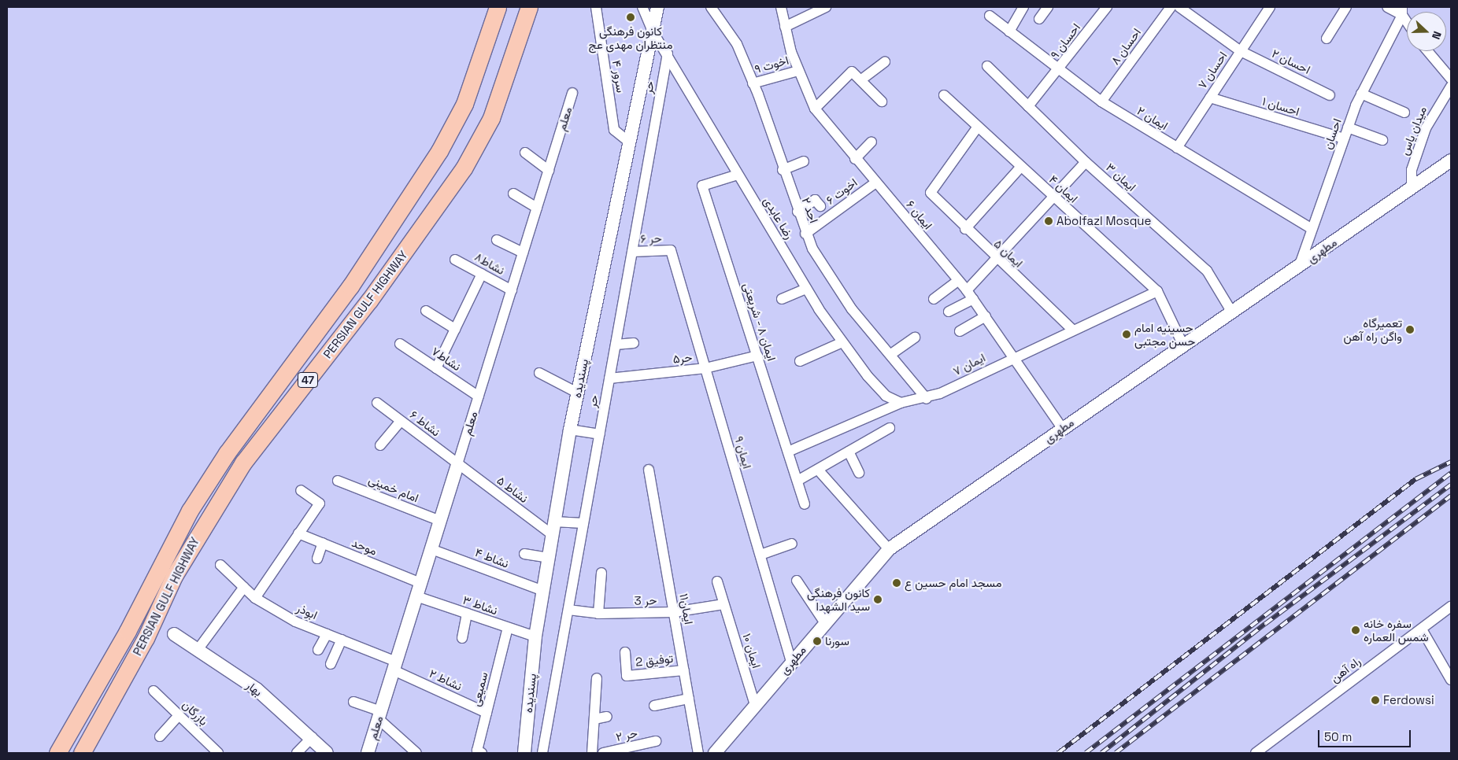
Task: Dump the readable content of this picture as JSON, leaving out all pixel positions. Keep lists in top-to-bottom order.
{
  "streets": {
    "highway": ["PERSIAN GULF HIGHWAY", "47"],
    "street": [
      "احسان ۹",
      "احسان ۸",
      "احسان ۲",
      "اخوت ۹",
      "احسان ۷",
      "سرور ۴",
      "حر",
      "احسان ۱",
      "ایمان ۲",
      "معلم",
      "میدان یاس",
      "احسان",
      "ایمان ۳",
      "ایمان ۴",
      "اخوت ۶",
      "احد ۲",
      "ایمان ۶",
      "رضا عابدی",
      "حر ۶",
      "مطهری",
      "ایمان ۵",
      "نشاط۸",
      "ایمان ۸ - شریعتی",
      "حر۵",
      "نشاط۷",
      "ایمان ۷",
      "پسندیده",
      "نشاط ۶",
      "ایمان ۹",
      "امام خمینی",
      "نشاط ۵",
      "موحد",
      "نشاط ۴",
      "حر 3",
      "نشاط ۳",
      "ایمان۱۱",
      "ابوذر",
      "ایمان ۱۰",
      "توفیق 2",
      "راه آهن",
      "نشاط ۲",
      "بهار",
      "سمیعی",
      "بازرگان",
      "حر ۲"
    ]
  },
  "crossings": [
    ["احسان ۹", "ایمان ۲"],
    ["احسان ۹", "ایمان ۳"],
    ["احسان ۸", "ایمان ۲"],
    ["احسان ۲", "احسان ۷"],
    ["اخوت ۹", "احد ۲"],
    ["اخوت ۹", "ایمان ۶"],
    ["احسان ۷", "احسان ۱"],
    ["احسان ۷", "ایمان ۲"],
    ["سرور ۴", "پسندیده"],
    ["حر", "رضا عابدی"],
    ["حر", "حر ۶"],
    ["حر", "حر۵"],
    ["حر", "حر 3"],
    ["احسان ۱", "احسان"],
    ["ایمان ۲", "احسان"],
    ["معلم", "نشاط۸"],
    ["معلم", "نشاط۷"],
    ["معلم", "نشاط ۶"],
    ["معلم", "امام خمینی"],
    ["معلم", "نشاط ۵"],
    ["معلم", "موحد"],
    ["معلم", "نشاط ۴"],
    ["معلم", "نشاط ۳"],
    ["معلم", "ابوذر"],
    ["معلم", "نشاط ۲"],
    ["میدان یاس", "مطهری"],
    ["احسان", "مطهری"],
    ["ایمان ۳", "مطهری"],
    ["ایمان ۴", "مطهری"],
    ["ایمان ۴", "ایمان ۵"],
    ["ایمان ۴", "ایمان ۷"],
    ["اخوت ۶", "احد ۲"],
    ["اخوت ۶", "ایمان ۶"],
    ["احد ۲", "ایمان ۷"],
    ["ایمان ۶", "مطهری"],
    ["ایمان ۶", "ایمان ۷"],
    ["رضا عابدی", "ایمان ۸ - شریعتی"],
    ["رضا عابدی", "ایمان ۷"],
    ["رضا عابدی", "پسندیده"],
    ["حر ۶", "ایمان ۹"],
    ["مطهری", "ایمان ۹"],
    ["مطهری", "ایمان ۱۰"],
    ["ایمان ۵", "ایمان ۷"],
    ["ایمان ۸ - شریعتی", "حر۵"],
    ["ایمان ۸ - شریعتی", "ایمان ۷"],
    ["حر۵", "ایمان ۹"],
    ["پسندیده", "نشاط ۵"],
    ["پسندیده", "نشاط ۴"],
    ["پسندیده", "نشاط ۳"],
    ["نشاط ۶", "نشاط ۵"],
    ["حر 3", "ایمان۱۱"],
    ["حر 3", "ایمان ۱۰"],
    ["نشاط ۳", "سمیعی"],
    ["ایمان۱۱", "توفیق 2"],
    ["ابوذر", "نشاط ۲"],
    ["نشاط ۲", "سمیعی"]
  ],
  "places": [
    "کانون فرهنگی منتظران مهدی عج",
    "Abolfazl Mosque",
    "تعمیرگاه واگن راه آهن",
    "حسینیه امام حسن مجتبی",
    "مسجد امام حسین ع",
    "کانون فرهنگی سید الشهدا",
    "سفره خانه شمس العماره",
    "سورنا",
    "Ferdowsi"
  ],
  "scale_bar": "50 m",
  "north": "right"
}
